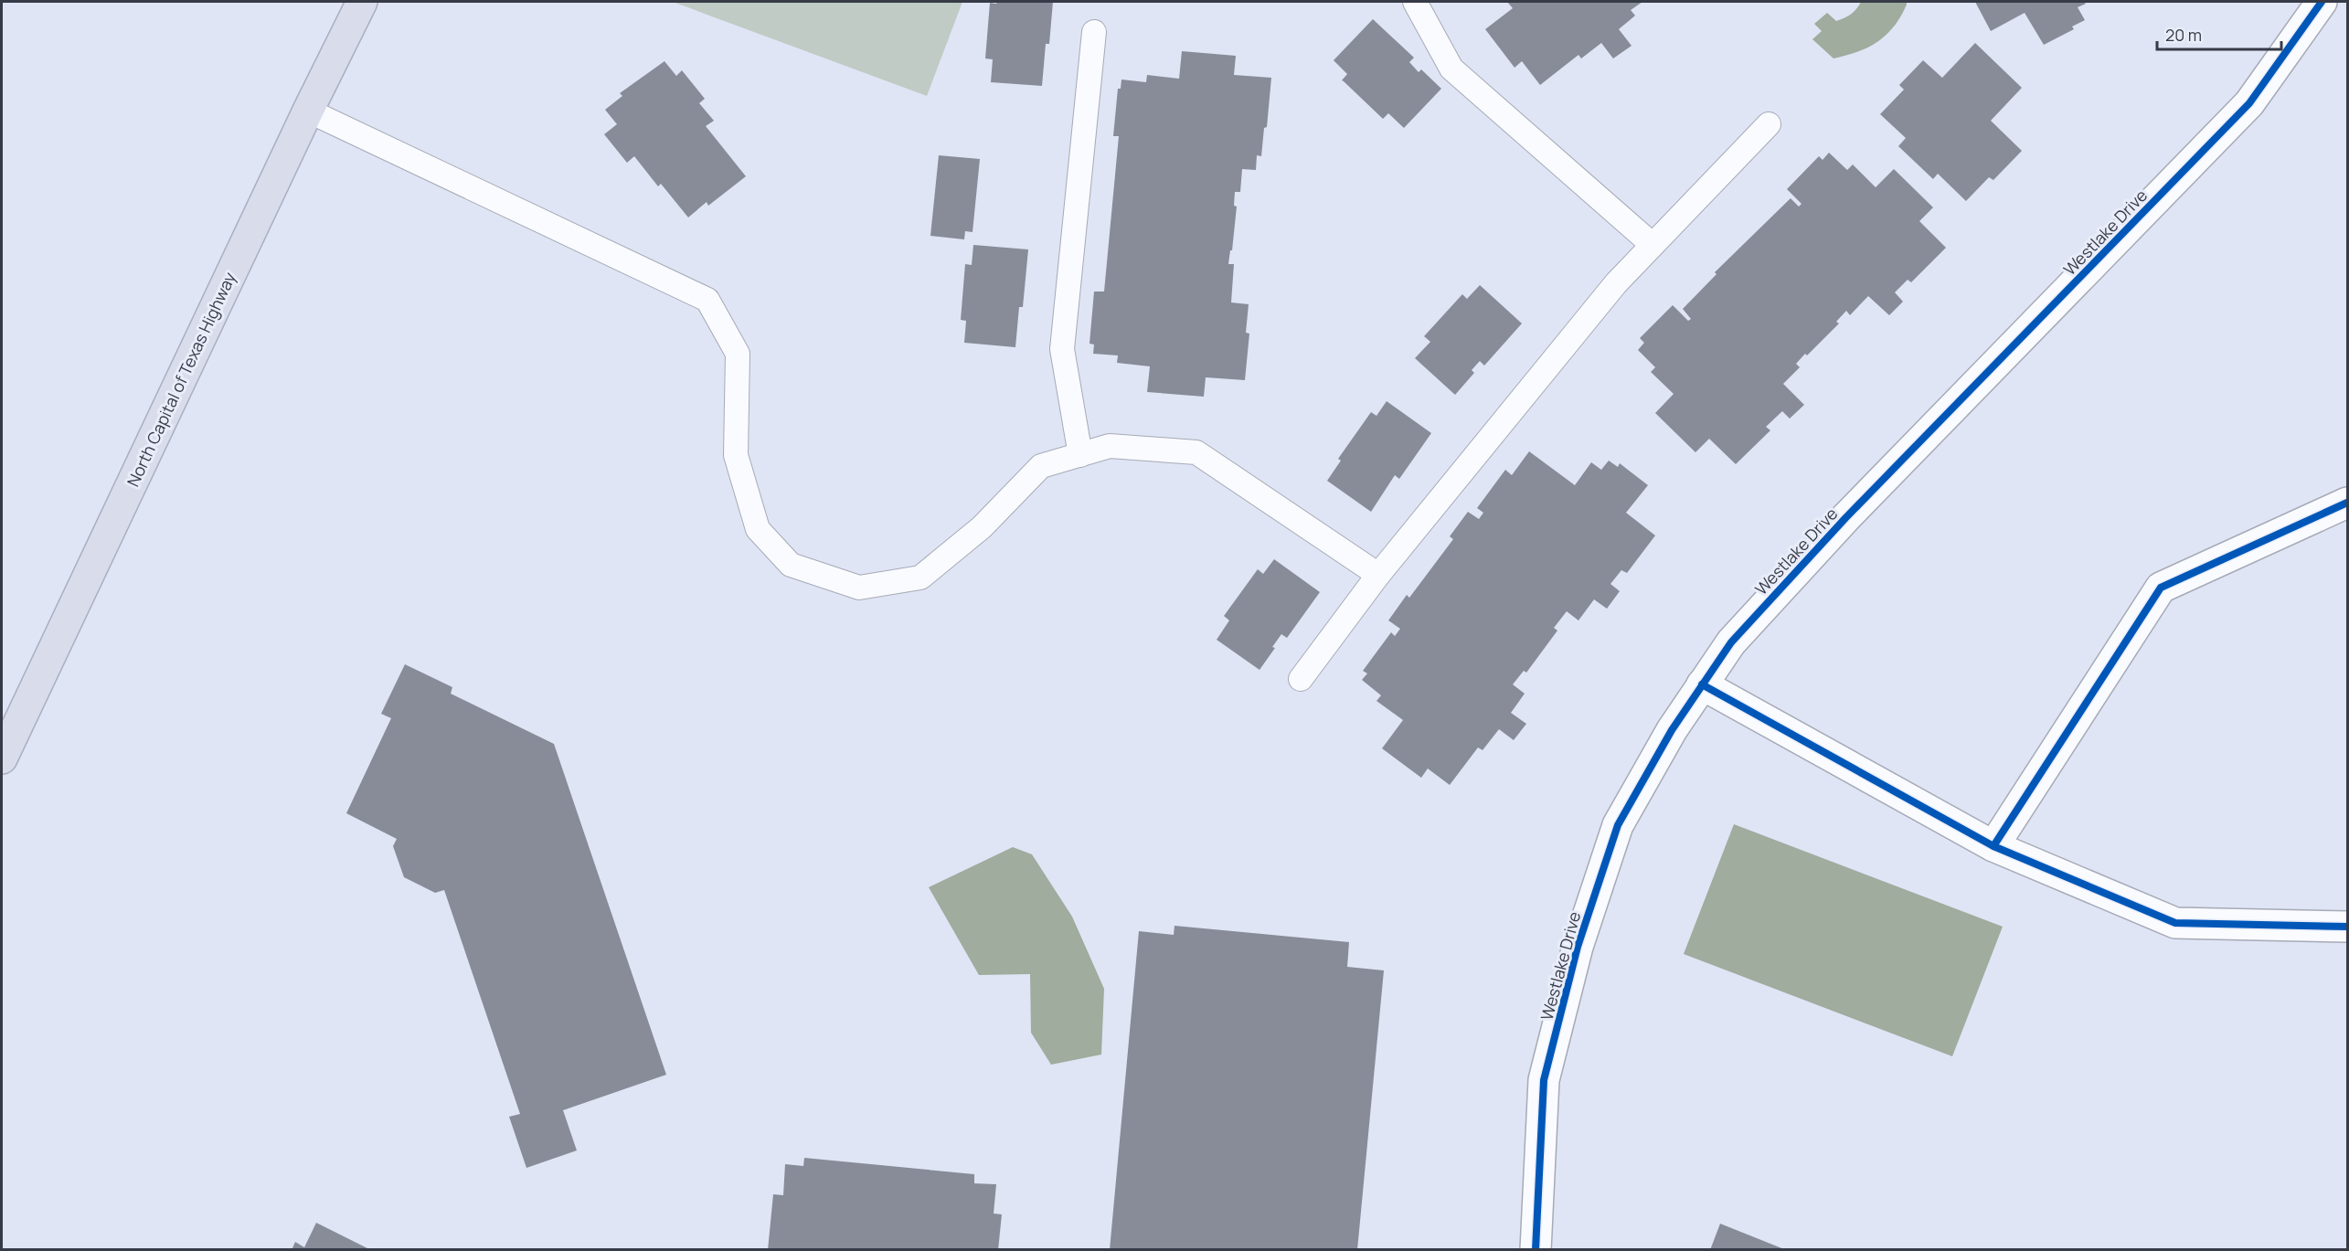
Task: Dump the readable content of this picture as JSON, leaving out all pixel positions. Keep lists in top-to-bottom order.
{
  "streets": {
    "highway": ["North Capital of Texas Highway"],
    "street": ["Westlake Drive"]
  },
  "scale_bar": "20 m"
}
